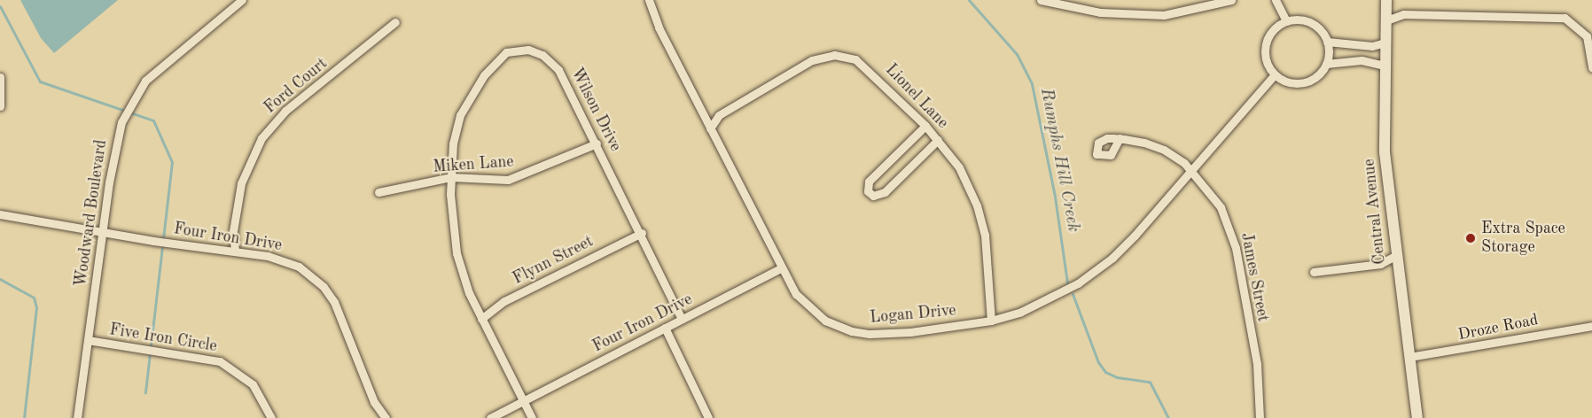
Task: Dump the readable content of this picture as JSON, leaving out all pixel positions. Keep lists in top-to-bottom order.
{
  "streets": {
    "street": [
      "Ford Court",
      "Lionel Lane",
      "Wilson Drive",
      "Miken Lane",
      "Central Avenue",
      "Woodward Boulevard",
      "Four Iron Drive",
      "Flynn Street",
      "James Street",
      "Logan Drive",
      "Droze Road",
      "Five Iron Circle"
    ]
  },
  "crossings": [
    ["Ford Court", "Four Iron Drive"],
    ["Lionel Lane", "Logan Drive"],
    ["Wilson Drive", "Miken Lane"],
    ["Wilson Drive", "Four Iron Drive"],
    ["Wilson Drive", "Flynn Street"],
    ["Central Avenue", "Droze Road"],
    ["Woodward Boulevard", "Four Iron Drive"],
    ["Woodward Boulevard", "Five Iron Circle"],
    ["Four Iron Drive", "Logan Drive"],
    ["James Street", "Logan Drive"]
  ],
  "water": ["Rumphs Hill Creek"],
  "places": ["Extra Space Storage"]
}
